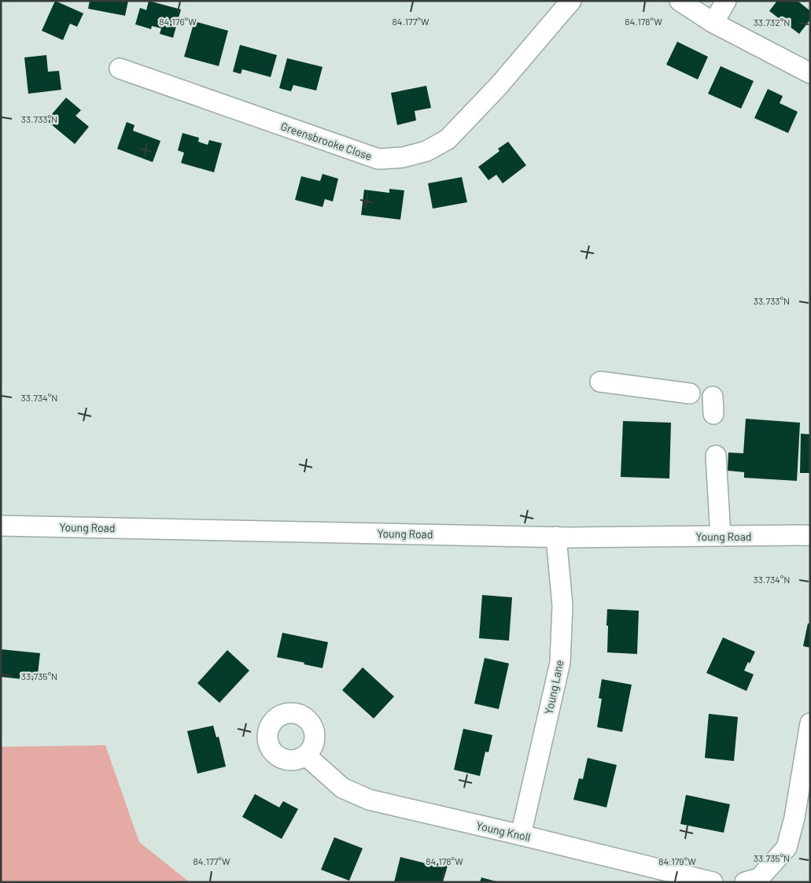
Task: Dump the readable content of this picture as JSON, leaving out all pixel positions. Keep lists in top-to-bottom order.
{
  "streets": {
    "street": [
      "Greensbrooke Close",
      "Young Road",
      "Young Lane",
      "Young Knoll"
    ]
  },
  "crossings": [
    ["Young Road", "Young Lane"],
    ["Young Lane", "Young Knoll"]
  ],
  "coordinates": [
    "84.176°W",
    "84.177°W",
    "84.178°W",
    "33.732°N",
    "33.733°N",
    "33.734°N",
    "33.735°N",
    "84.179°W"
  ]
}
